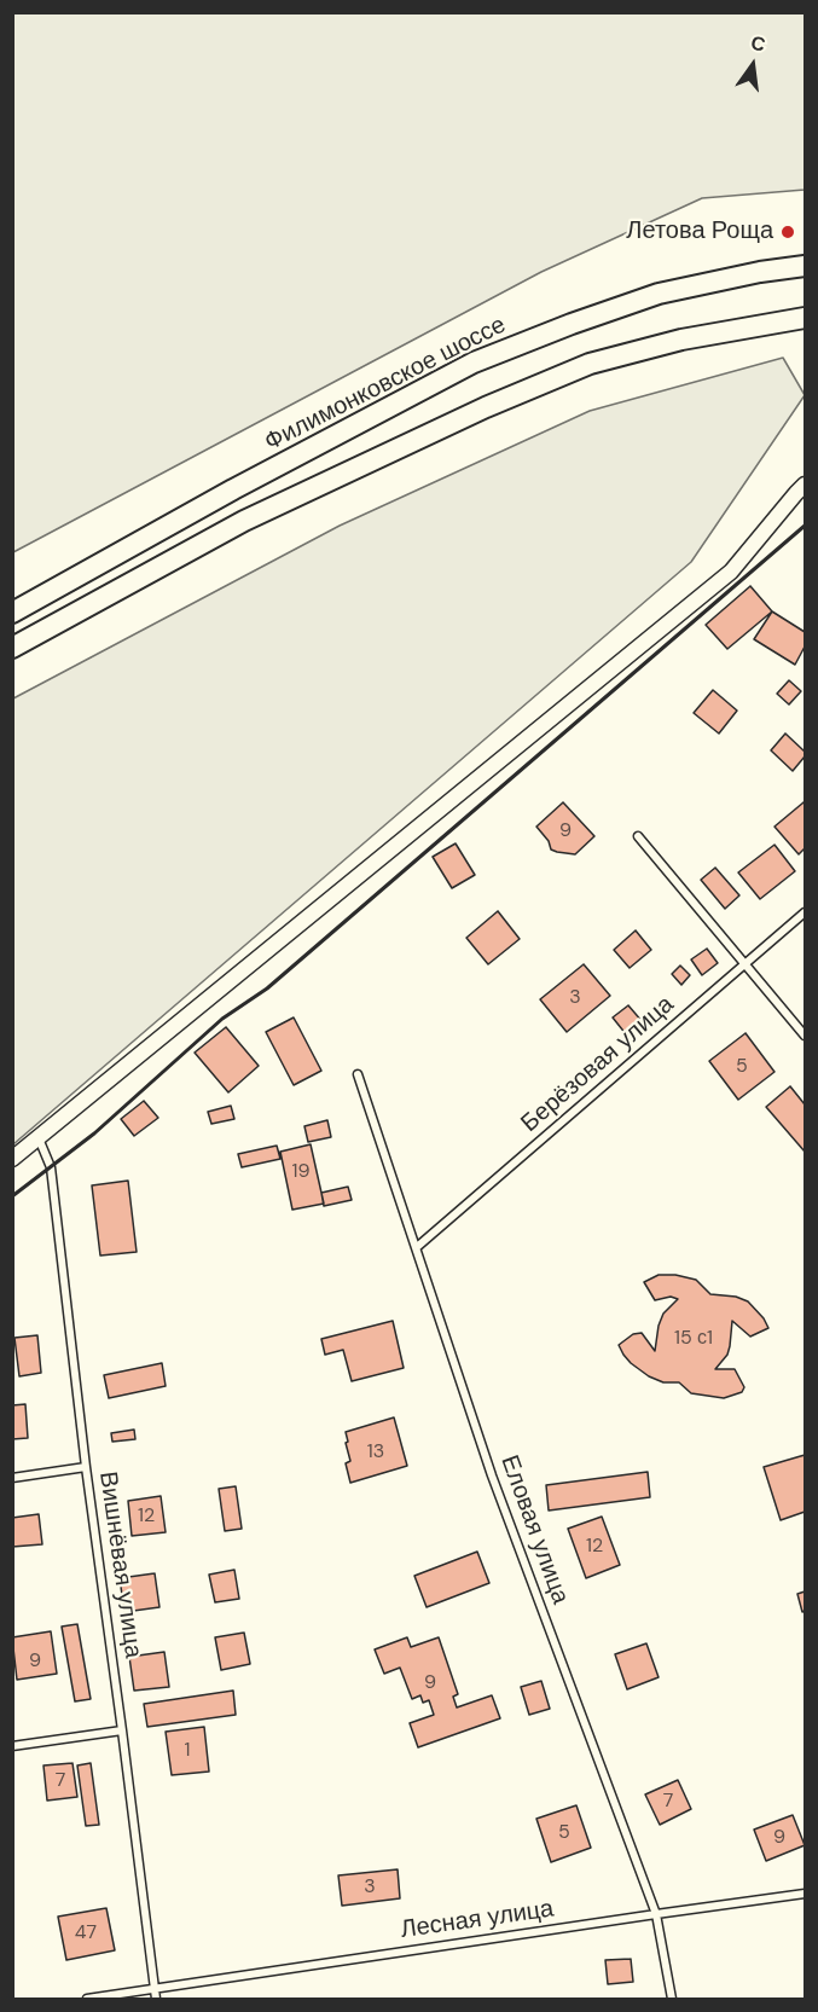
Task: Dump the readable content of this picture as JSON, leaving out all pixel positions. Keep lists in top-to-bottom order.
{
  "streets": {
    "main road": ["Филимонковское шоссе"],
    "lane": [
      "Берёзовая улица",
      "Еловая улица",
      "Вишнёвая улица",
      "Лесная улица"
    ]
  },
  "crossings": [
    ["Берёзовая улица", "Еловая улица"],
    ["Еловая улица", "Лесная улица"],
    ["Вишнёвая улица", "Лесная улица"]
  ],
  "places": ["Летова Роща"],
  "house_numbers": [
    "9",
    "3",
    "5",
    "19",
    "15 с1",
    "13",
    "12",
    "12",
    "9",
    "9",
    "1",
    "7",
    "7",
    "5",
    "9",
    "3",
    "47"
  ],
  "north": "top"
}
